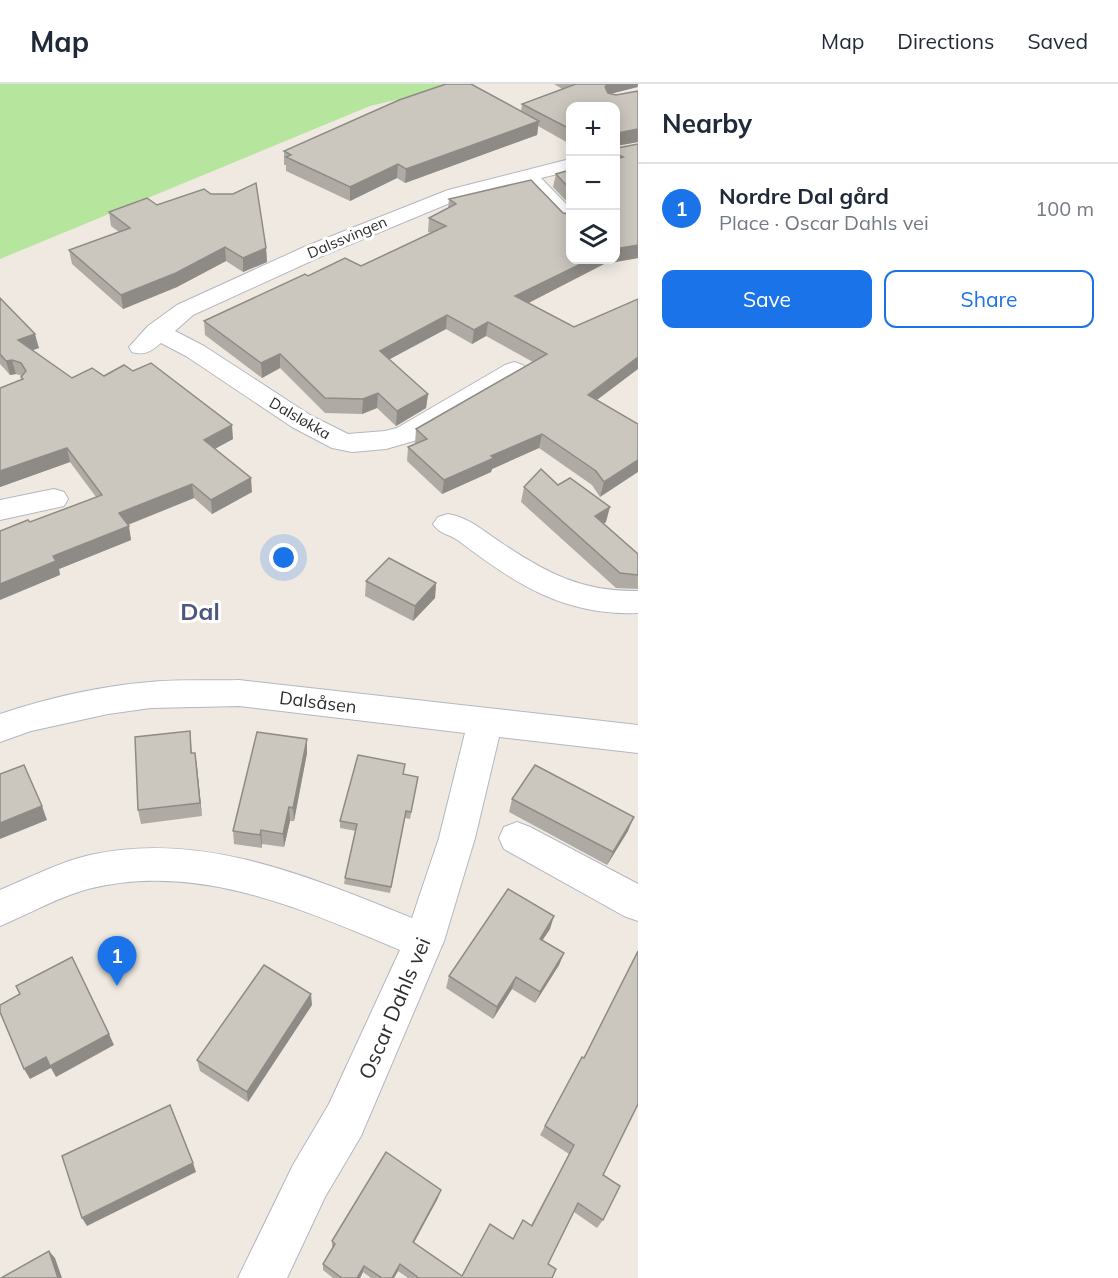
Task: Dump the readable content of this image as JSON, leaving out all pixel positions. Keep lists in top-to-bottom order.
{
  "streets": {
    "street": [
      "Dalssvingen",
      "Dalsløkka",
      "Dalsåsen",
      "Oscar Dahls vei"
    ]
  },
  "crossings": [
    ["Dalssvingen", "Dalsløkka"],
    ["Dalsåsen", "Oscar Dahls vei"]
  ],
  "districts": ["Dal"],
  "page": {
    "header": "Map",
    "nav": ["Map", "Directions", "Saved"],
    "heading": "Nearby",
    "map_buttons": ["+", "−"],
    "list": [
      {
        "mark": "1",
        "name": "Nordre Dal gård",
        "note": "Place · Oscar Dahls vei",
        "value": "100 m"
      }
    ],
    "buttons": ["Save", "Share"],
    "pins": "1"
  }
}
